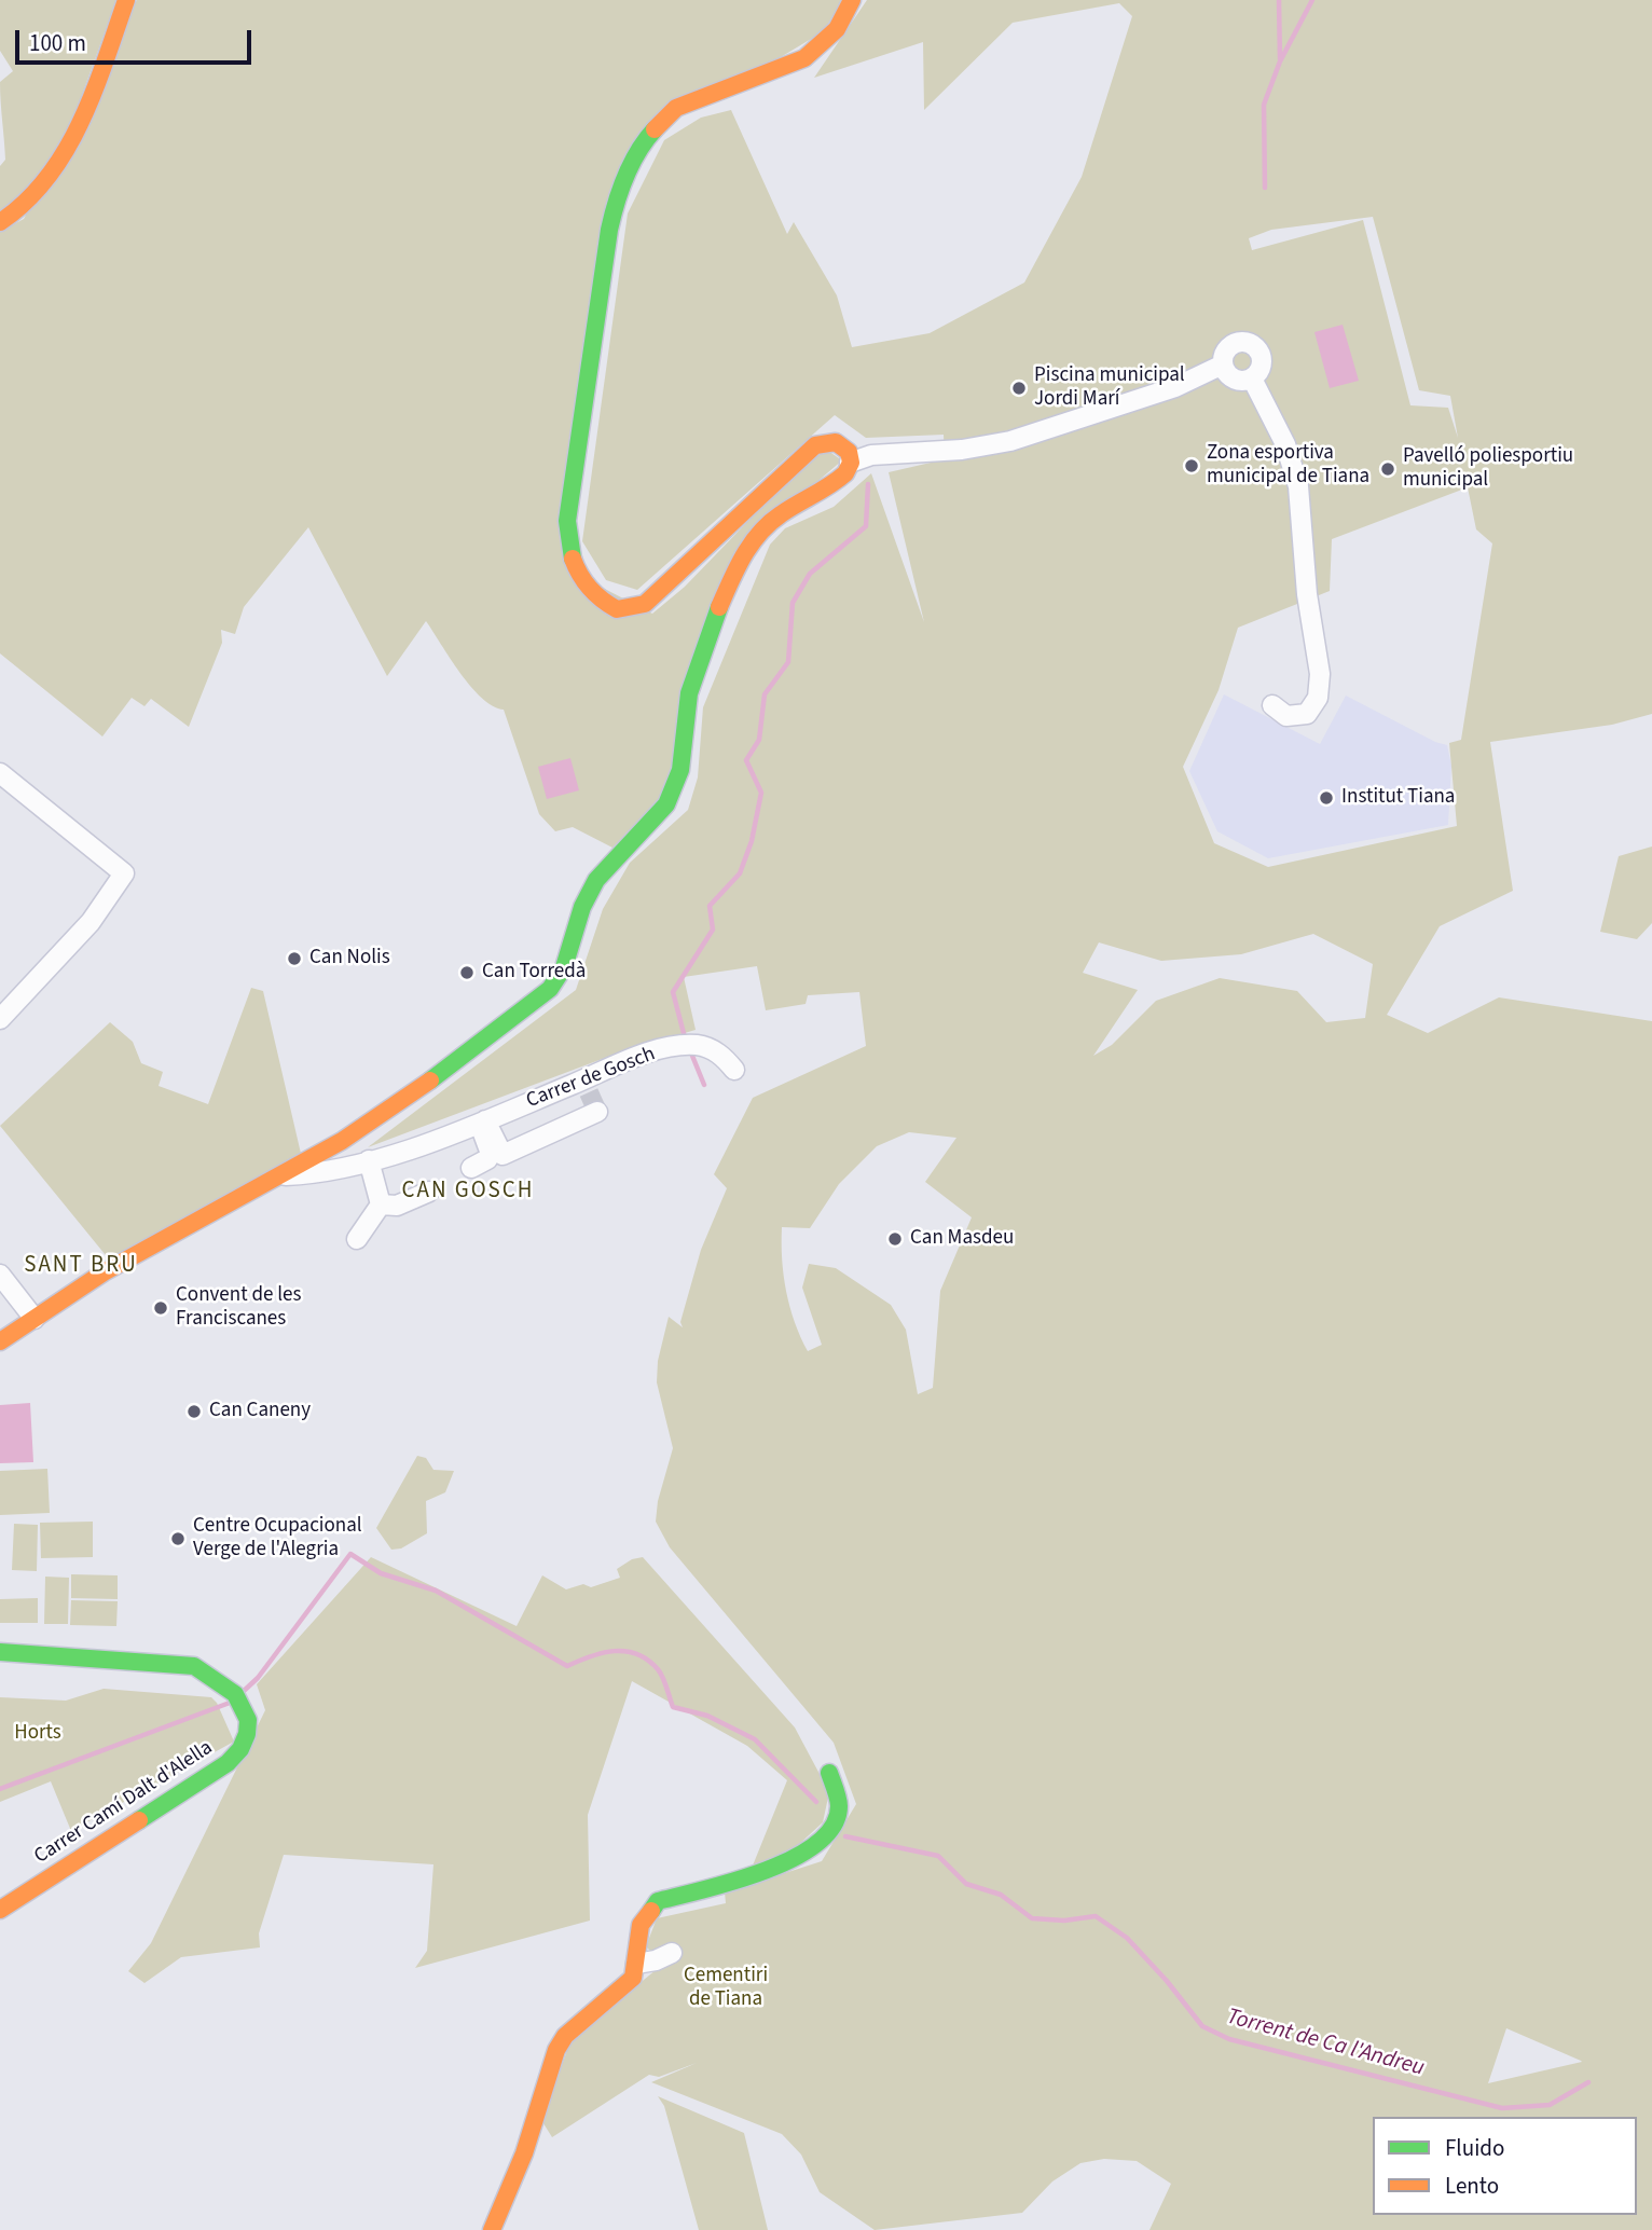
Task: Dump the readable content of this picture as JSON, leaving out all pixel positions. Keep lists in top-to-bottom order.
{
  "streets": {
    "street": ["Carrer de Gosch", "Carrer Camí Dalt d'Alella"]
  },
  "districts": ["CAN GOSCH", "SANT BRU"],
  "water": ["Torrent de Ca l'Andreu"],
  "parks": ["Horts", "Cementiri de Tiana"],
  "places": [
    "Piscina municipal Jordi Marí",
    "Zona esportiva municipal de Tiana",
    "Pavelló poliesportiu municipal",
    "Institut Tiana",
    "Can Nolis",
    "Can Torredà",
    "Can Masdeu",
    "Convent de les Franciscanes",
    "Can Caneny",
    "Centre Ocupacional Verge de l'Alegria"
  ],
  "legend": ["Fluido", "Lento"],
  "scale_bar": "100 m"
}
